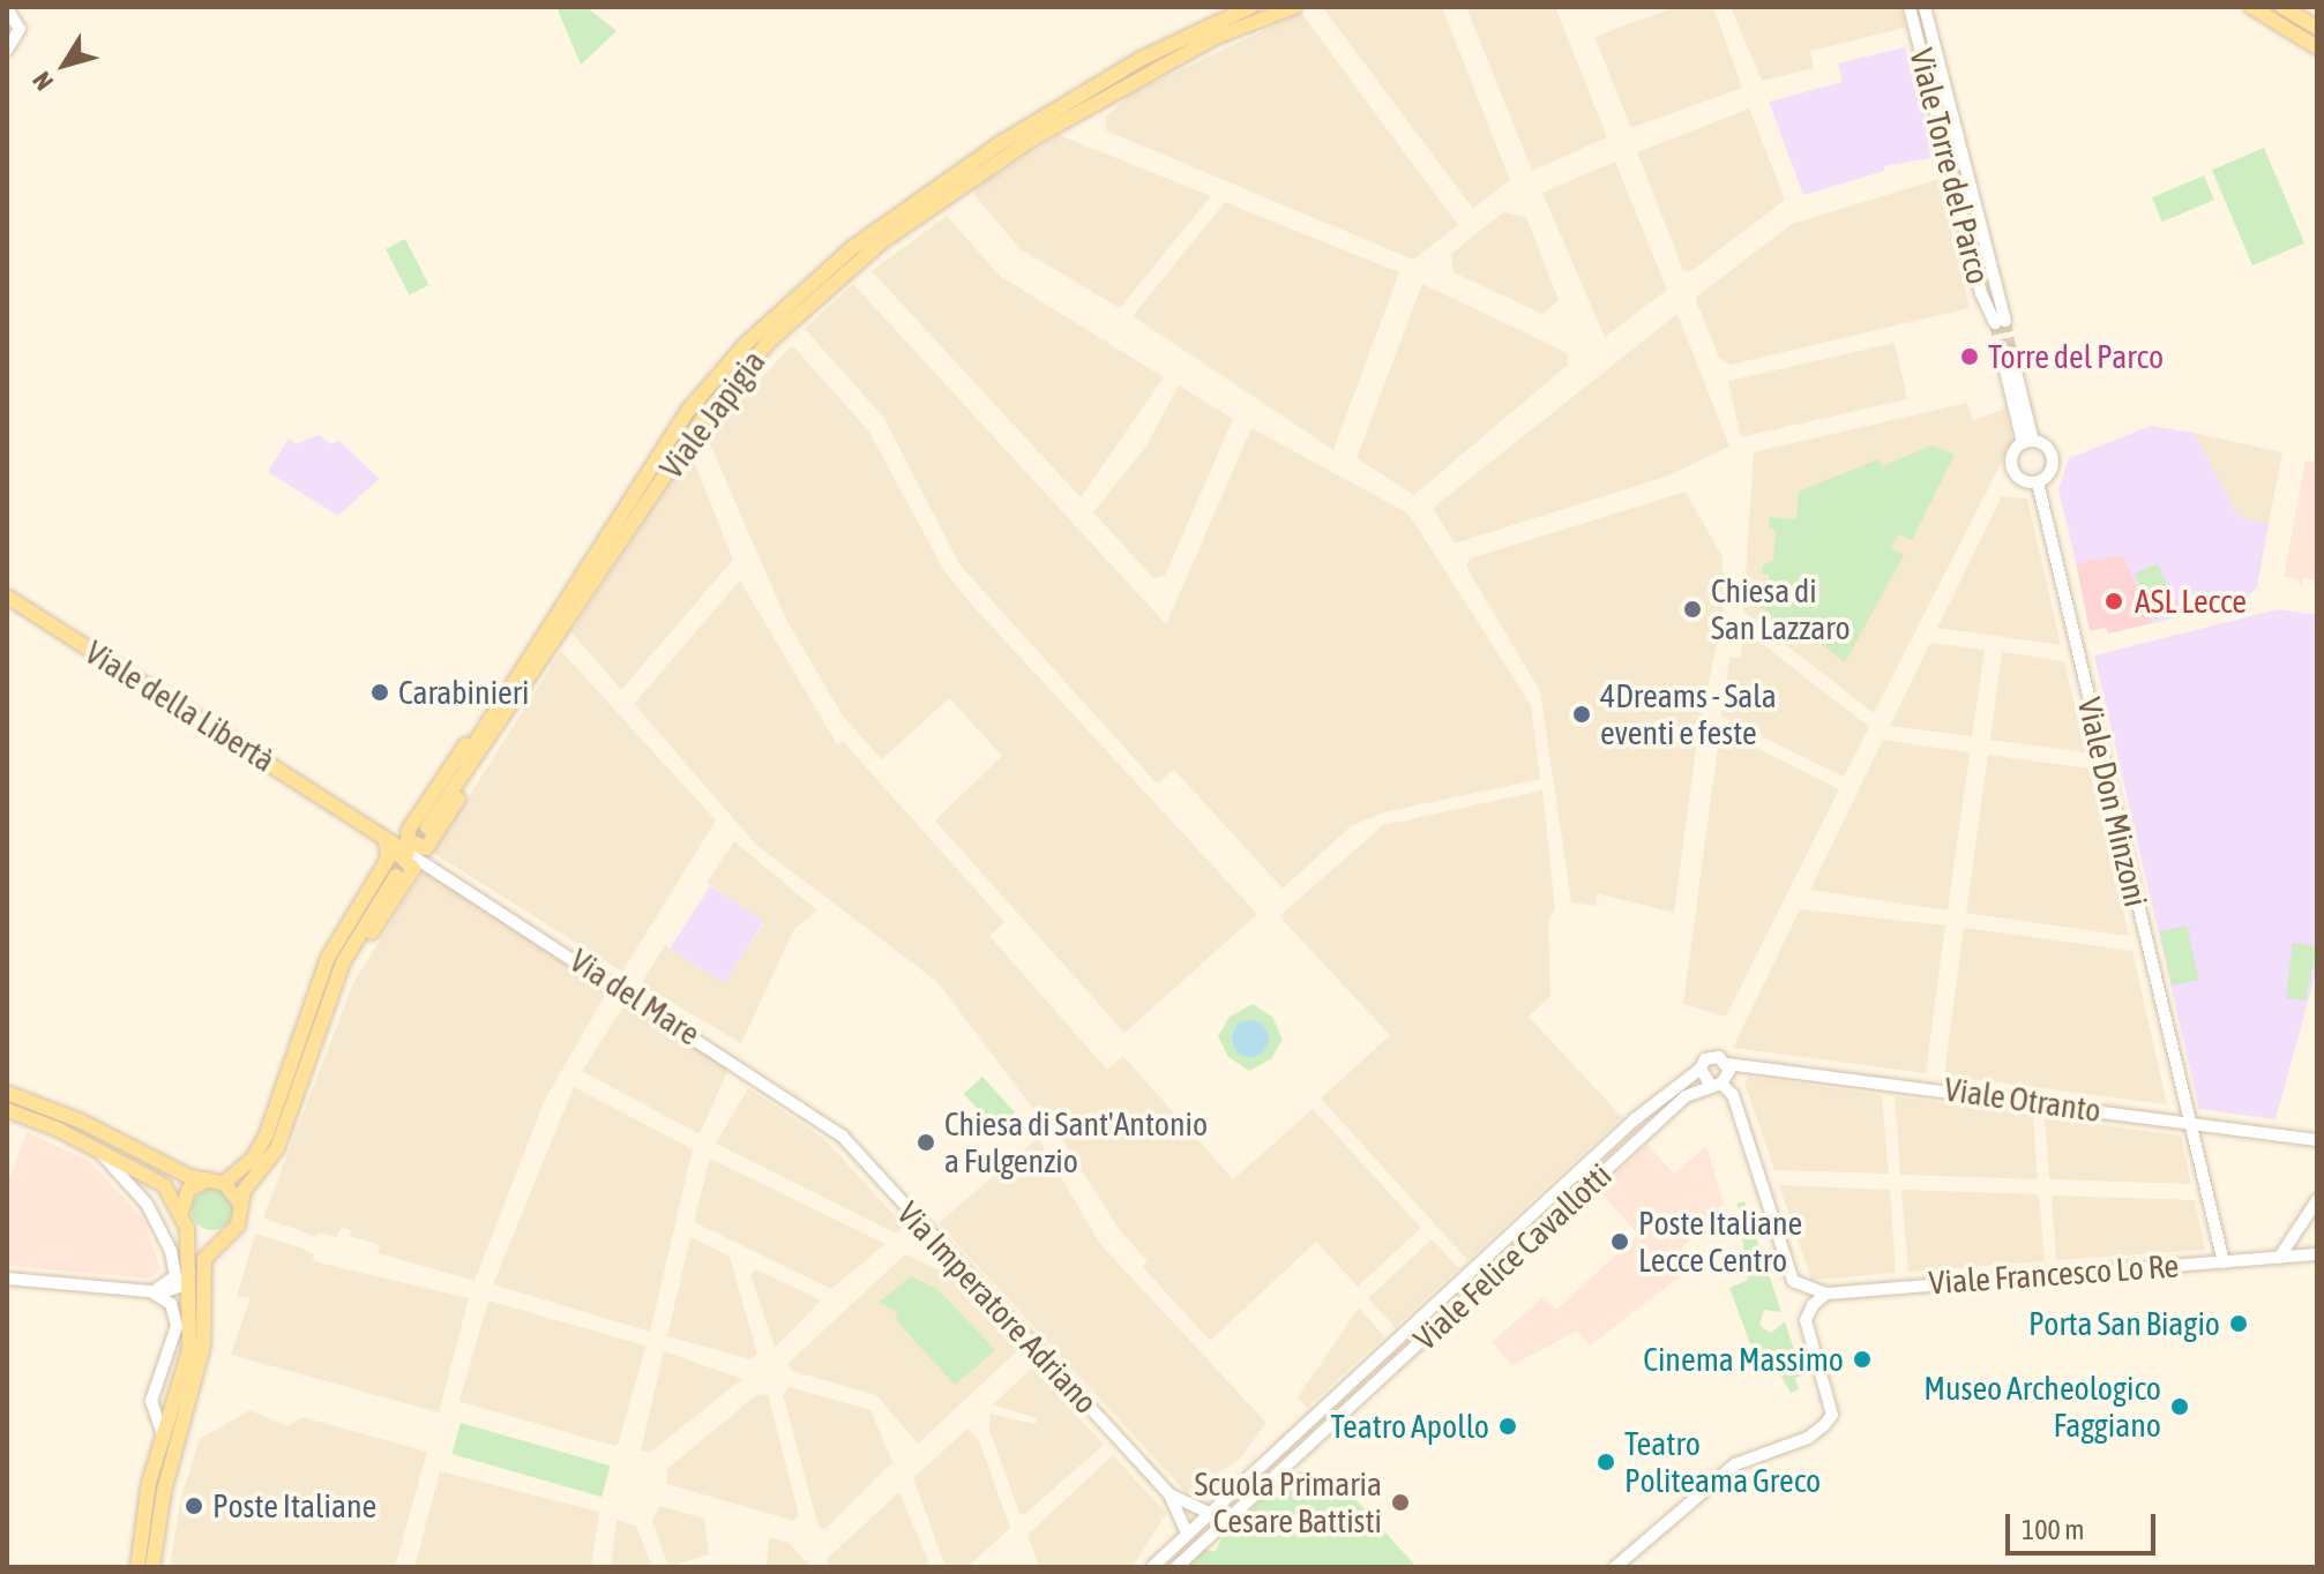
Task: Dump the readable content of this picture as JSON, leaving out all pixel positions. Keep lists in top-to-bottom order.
{
  "streets": {
    "main road": ["Viale Japigia", "Viale della Libertà"],
    "street": [
      "Viale Torre del Parco",
      "Viale Don Minzoni",
      "Via del Mare",
      "Viale Otranto",
      "Viale Felice Cavallotti",
      "Viale Francesco Lo Re",
      "Via Imperatore Adriano"
    ]
  },
  "crossings": [
    ["Viale della Libertà", "Via del Mare"],
    ["Viale Don Minzoni", "Viale Otranto"],
    ["Viale Don Minzoni", "Viale Francesco Lo Re"],
    ["Via del Mare", "Via Imperatore Adriano"],
    ["Viale Otranto", "Viale Felice Cavallotti"]
  ],
  "places": [
    "Torre del Parco",
    "ASL Lecce",
    "Chiesa di San Lazzaro",
    "Carabinieri",
    "4Dreams - Sala eventi e feste",
    "Chiesa di Sant'Antonio a Fulgenzio",
    "Poste Italiane Lecce Centro",
    "Porta San Biagio",
    "Cinema Massimo",
    "Museo Archeologico Faggiano",
    "Teatro Apollo",
    "Teatro Politeama Greco",
    "Scuola Primaria Cesare Battisti",
    "Poste Italiane"
  ],
  "scale_bar": "100 m",
  "north": "bottom left"
}
